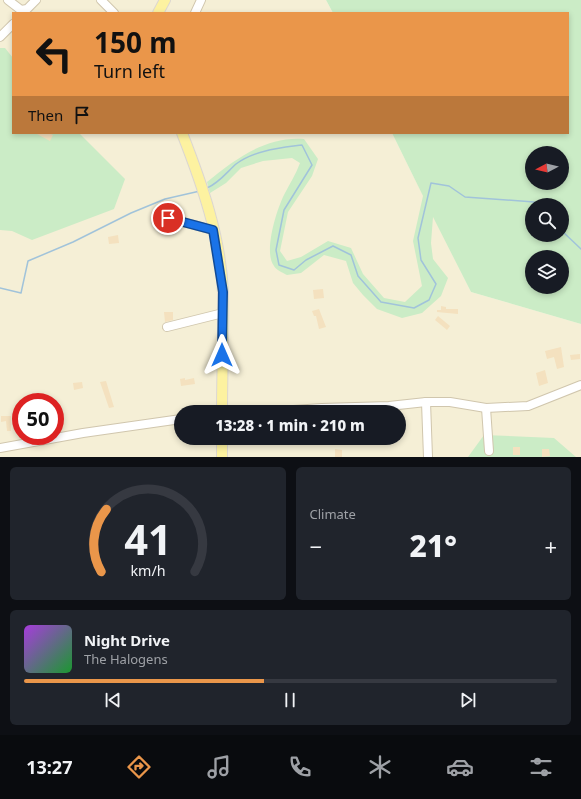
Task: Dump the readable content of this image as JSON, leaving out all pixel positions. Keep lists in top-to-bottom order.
{
  "north": "left",
  "page": {
    "turn": ["150 m", "Turn left"],
    "then": "Then",
    "limit": "50",
    "trip": "13:28 · 1 min · 210 m",
    "tile": "Climate",
    "heat": ["−", "21°", "+"],
    "song": ["Night Drive", "The Halogens"],
    "tabs": "13:27",
    "gauge": ["41", "km/h"]
  }
}
